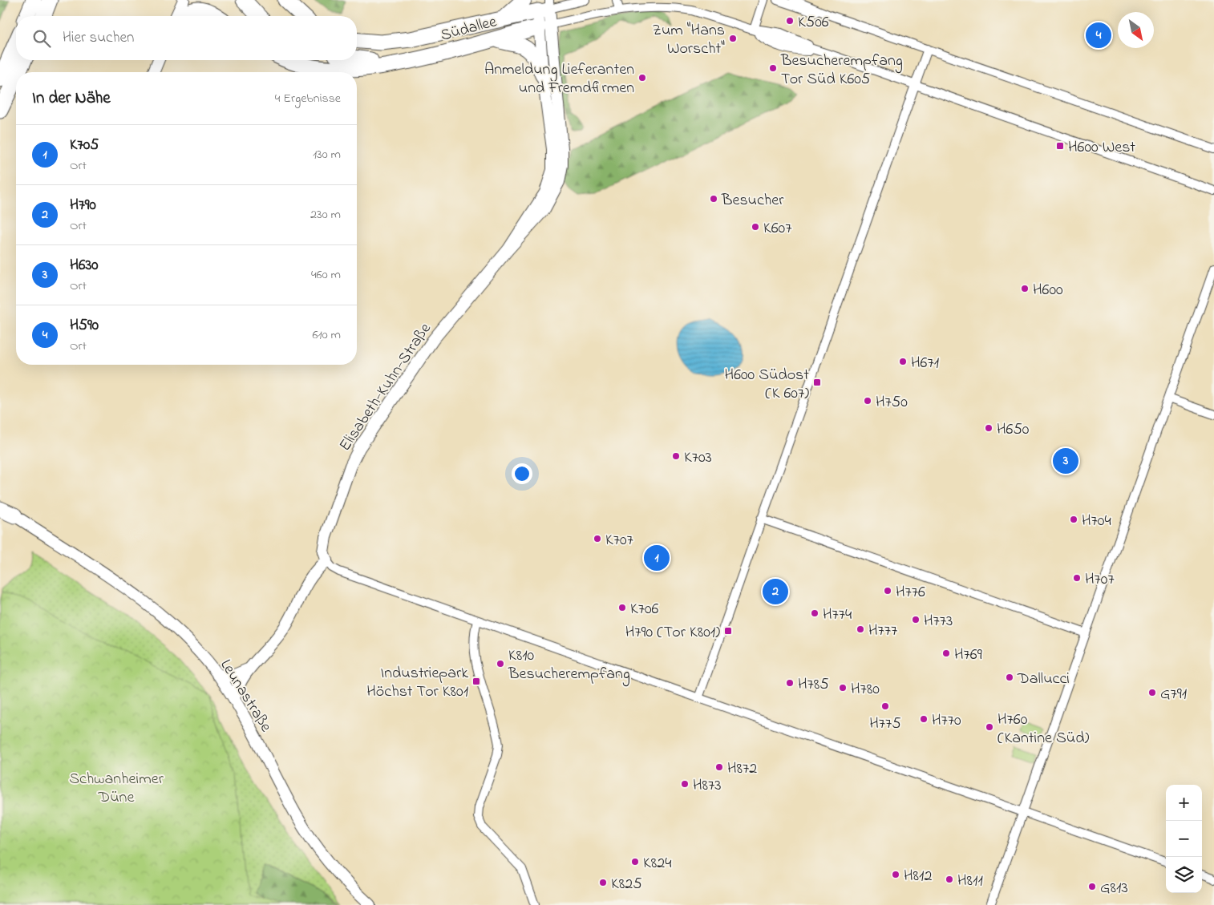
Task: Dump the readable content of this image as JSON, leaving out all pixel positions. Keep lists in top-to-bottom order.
{
  "streets": {
    "highway": ["Südallee"],
    "street": ["Elisabeth-Kuhn-Straße", "Leunastraße"]
  },
  "crossings": [
    ["Südallee", "Elisabeth-Kuhn-Straße"]
  ],
  "parks": ["Schwanheimer Düne"],
  "places": {
    "other": [
      "K506",
      "Zum \"Hans Worscht\"",
      "Besucherempfang Tor Süd K605",
      "Anmeldung Lieferanten und Fremdfirmen",
      "Besucher",
      "K607",
      "H600",
      "H671",
      "H750",
      "H650",
      "K703",
      "H704",
      "K707",
      "H707",
      "H776",
      "K706",
      "H774",
      "H773",
      "H777",
      "H769",
      "K810 Besucherempfang",
      "Dallucci",
      "H785",
      "H780",
      "G791",
      "H775",
      "H770",
      "H760 (Kantine Süd)",
      "H872",
      "H873",
      "K824",
      "H812",
      "H811",
      "K825",
      "G813"
    ],
    "transit": [
      "H600 West",
      "H600 Südost (K 607)",
      "H790 (Tor K801)",
      "Industriepark Höchst Tor K801"
    ]
  },
  "north": "bottom right",
  "page": {
    "search": "Hier suchen",
    "pins": [
      "4",
      "3",
      "1",
      "2"
    ],
    "heading": ["In der Nähe", "4 Ergebnisse"],
    "list": [
      {
        "mark": "1",
        "name": "K705",
        "note": "Ort",
        "value": "130 m"
      },
      {
        "mark": "2",
        "name": "H790",
        "note": "Ort",
        "value": "230 m"
      },
      {
        "mark": "3",
        "name": "H630",
        "note": "Ort",
        "value": "460 m"
      },
      {
        "mark": "4",
        "name": "H590",
        "note": "Ort",
        "value": "610 m"
      }
    ],
    "map_buttons": ["+", "−"]
  }
}
